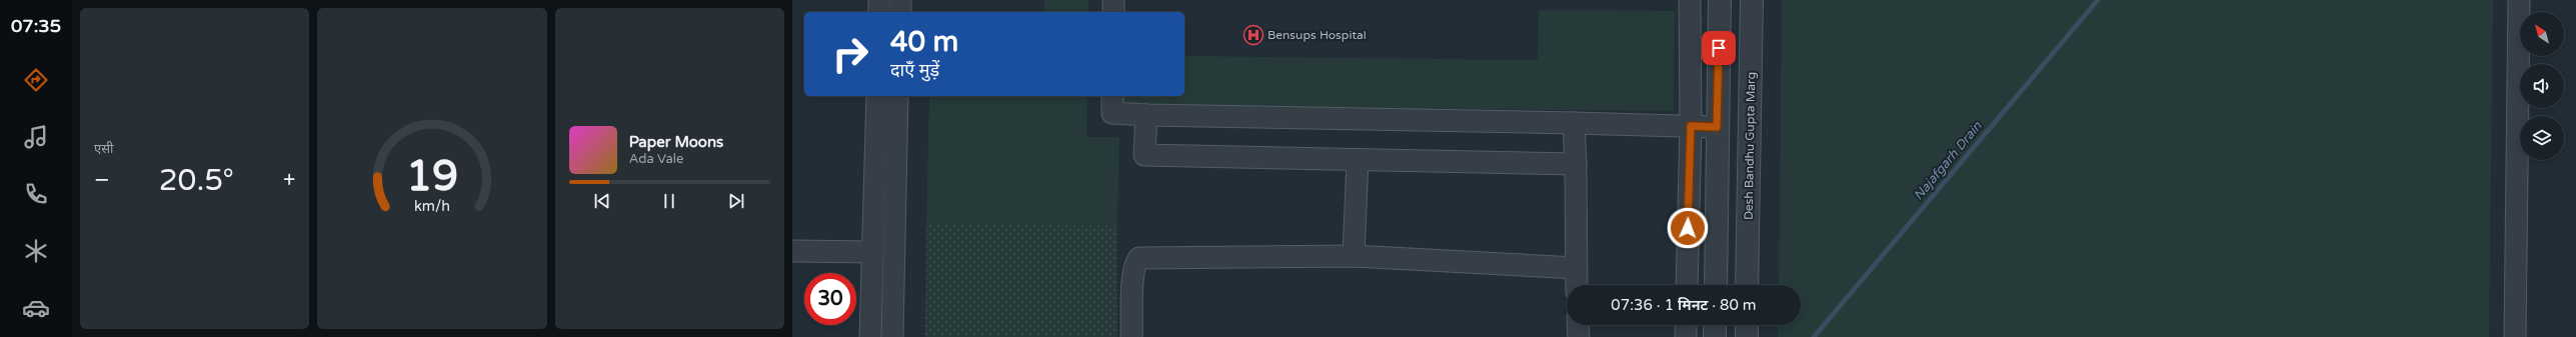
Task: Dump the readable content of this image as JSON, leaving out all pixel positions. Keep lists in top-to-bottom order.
{
  "streets": {
    "street": ["Desh Bandhu Gupta Marg"]
  },
  "water": ["Najafgarh Drain"],
  "places": {
    "hospital": ["Bensups Hospital"]
  },
  "north": "top left",
  "page": {
    "tabs": "07:35",
    "tile": "एसी",
    "turn": ["40 m", "दाएँ मुड़ें"],
    "song": ["Paper Moons", "Ada Vale"],
    "heat": ["−", "20.5°", "+"],
    "limit": "30",
    "trip": "07:36 · 1 मिनट · 80 m",
    "gauge": ["19", "km/h"]
  }
}
